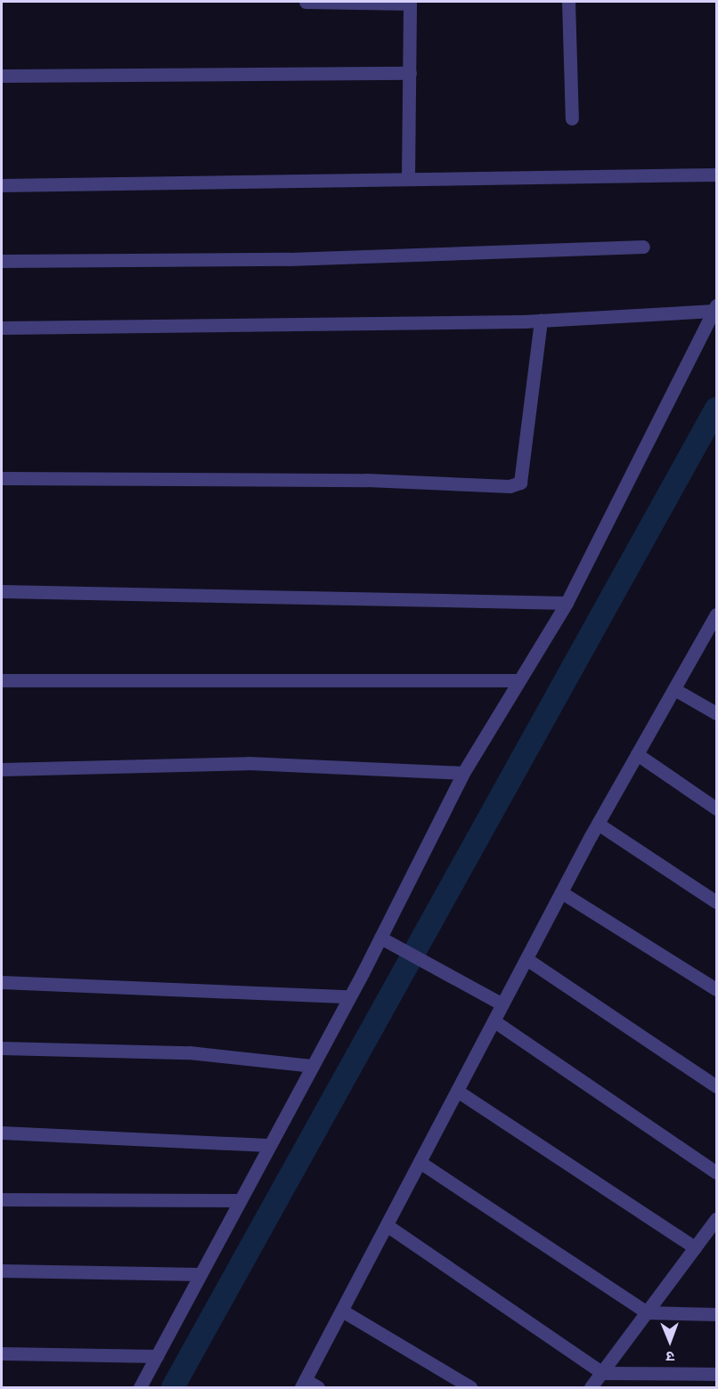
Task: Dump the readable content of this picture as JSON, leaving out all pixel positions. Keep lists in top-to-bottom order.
{
  "north": "bottom"
}
